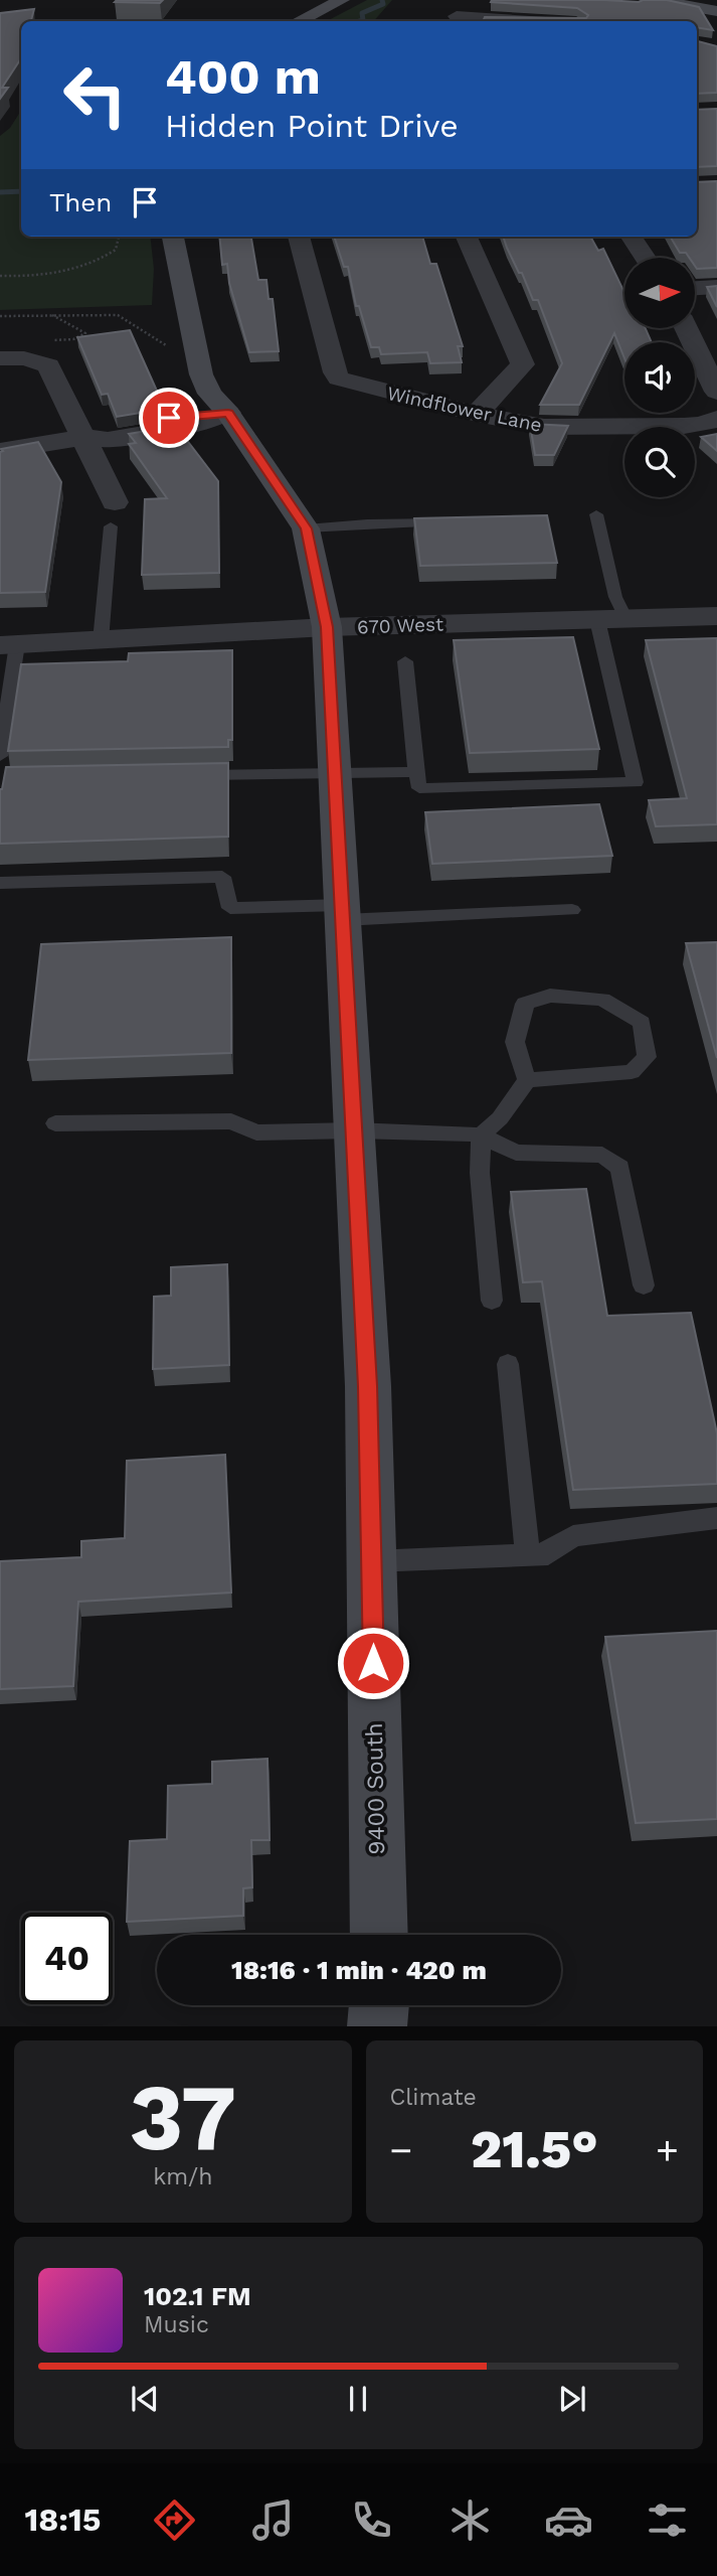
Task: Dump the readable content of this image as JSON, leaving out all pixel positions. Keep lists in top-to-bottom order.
{
  "streets": {
    "street": ["Windflower Lane", "670 West", "9400 South"]
  },
  "crossings": [
    ["670 West", "9400 South"]
  ],
  "north": "right",
  "page": {
    "turn": ["400 m", "Hidden Point Drive"],
    "then": "Then",
    "limit": "40",
    "trip": "18:16 · 1 min · 420 m",
    "tile": [
      ["37", "km/h"],
      "Climate"
    ],
    "heat": ["−", "21.5°", "+"],
    "song": ["102.1 FM", "Music"],
    "tabs": "18:15"
  }
}
